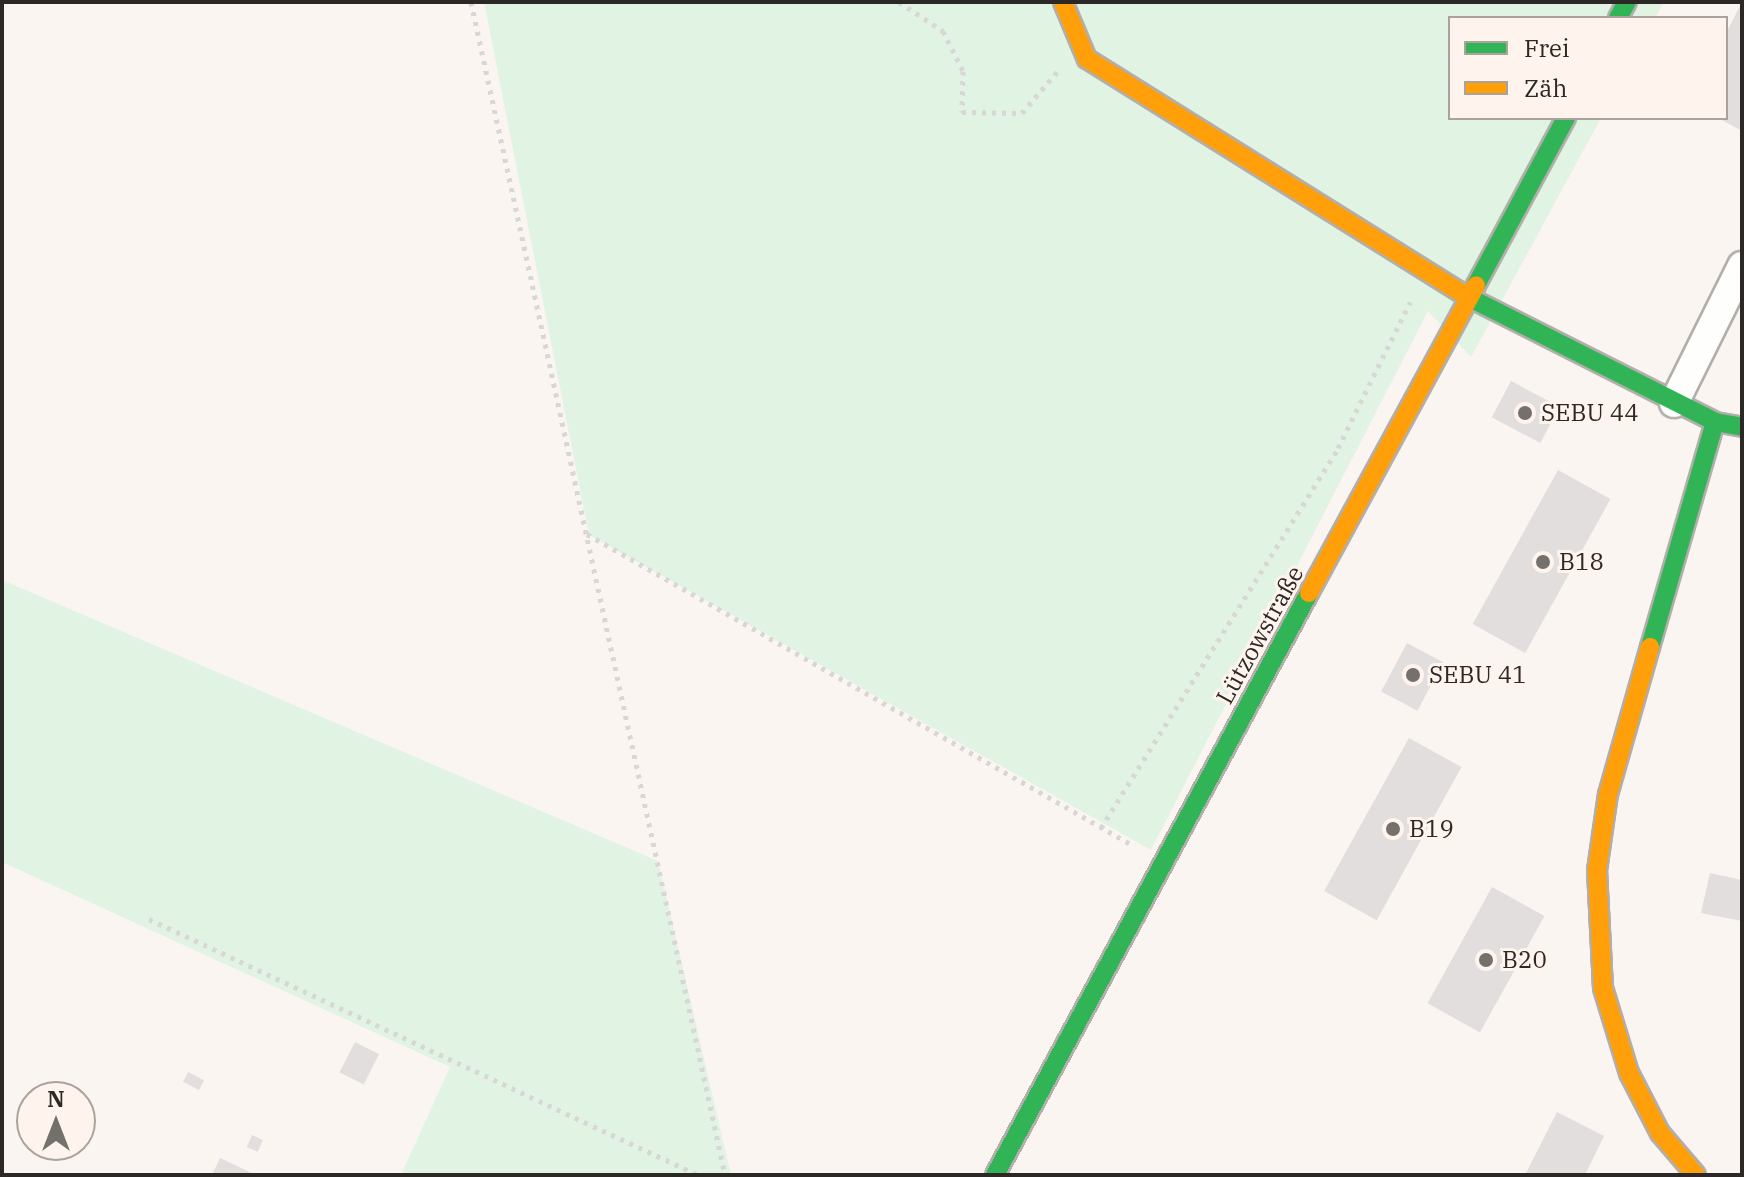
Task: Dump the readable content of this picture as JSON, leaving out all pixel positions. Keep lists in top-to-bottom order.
{
  "streets": {
    "street": ["Lützowstraße"]
  },
  "places": [
    "SEBU 44",
    "B18",
    "SEBU 41",
    "B19",
    "B20"
  ],
  "legend": ["Frei", "Zäh"],
  "north": "top"
}
